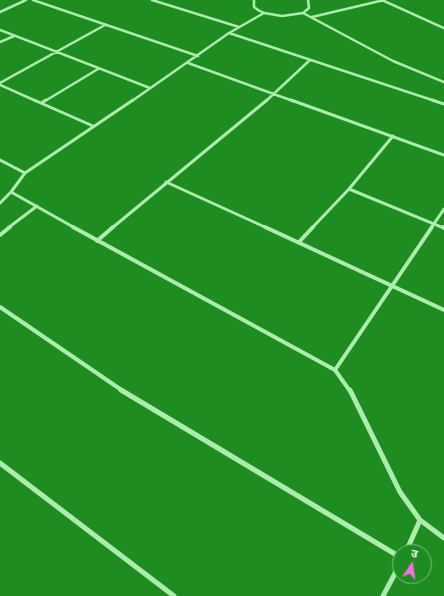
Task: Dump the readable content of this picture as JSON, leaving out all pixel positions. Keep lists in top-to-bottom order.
{
  "north": "top"
}
